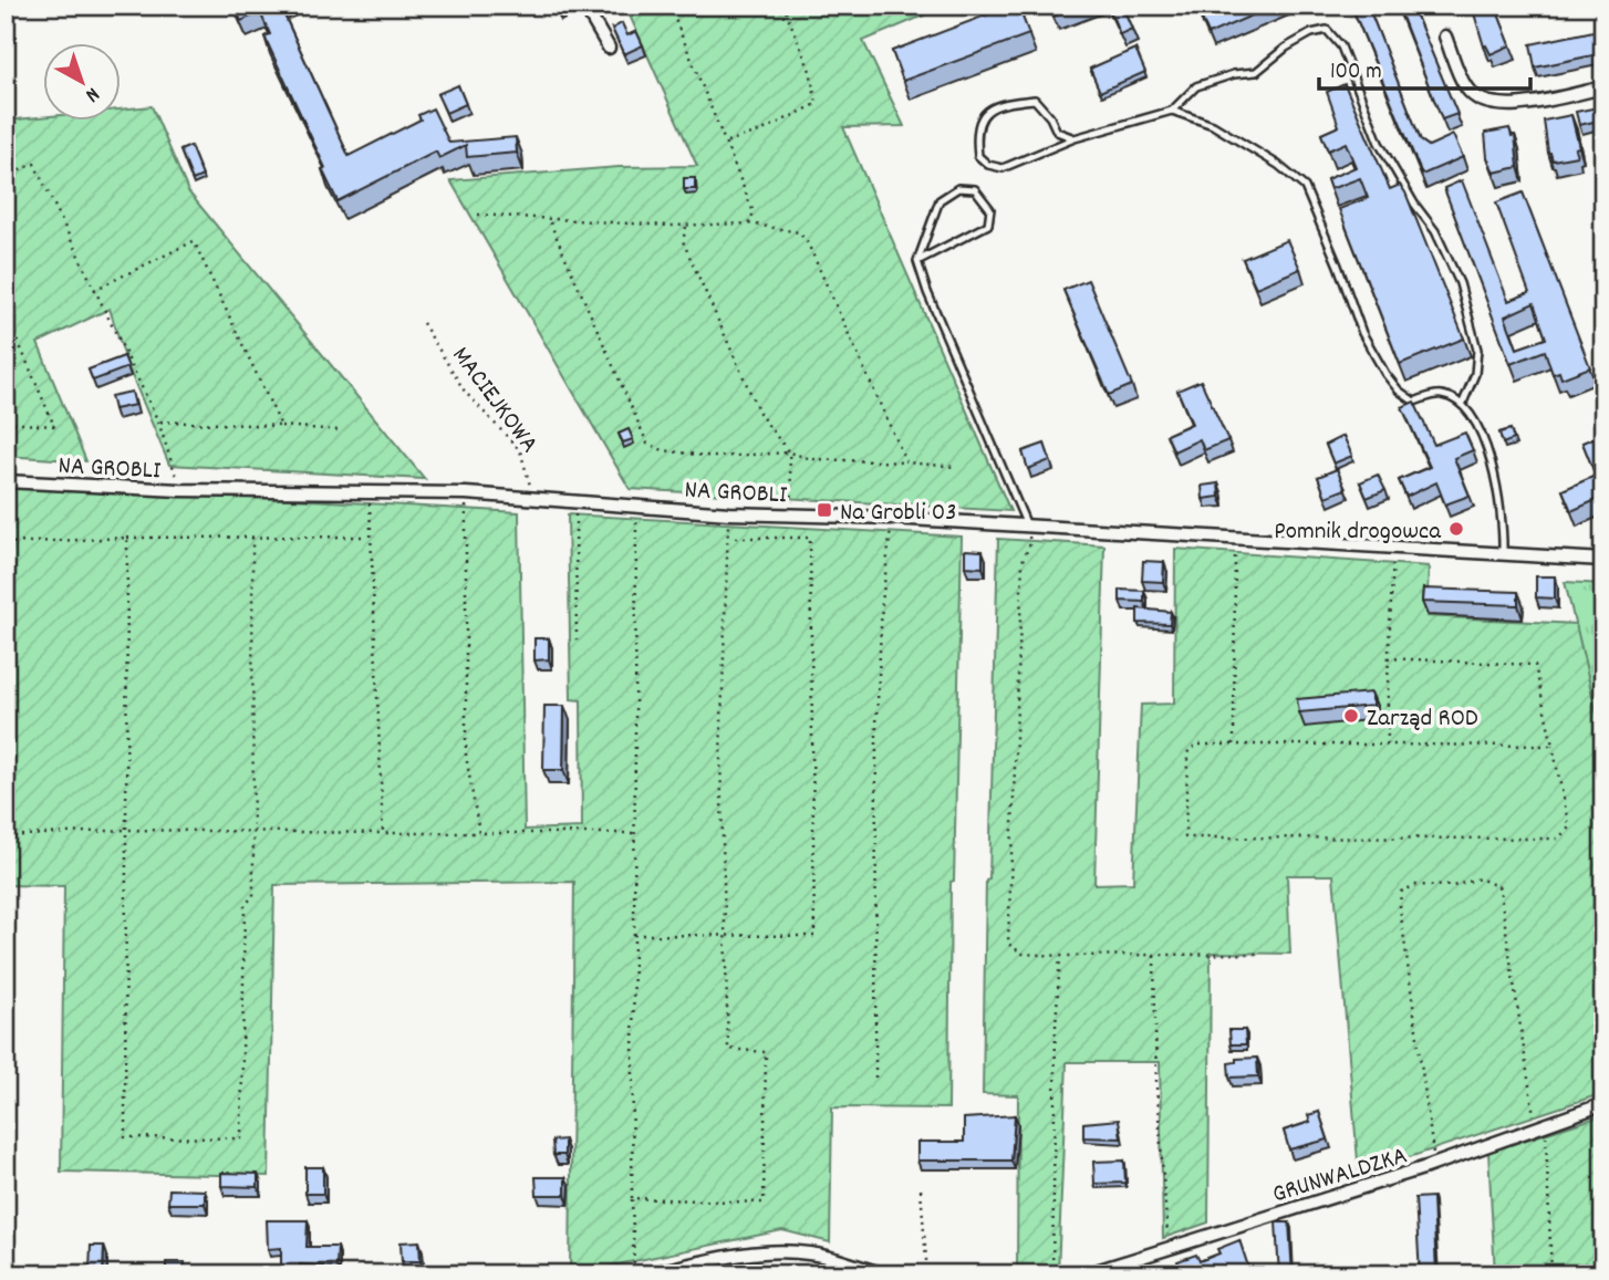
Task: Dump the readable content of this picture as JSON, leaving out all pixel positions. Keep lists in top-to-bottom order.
{
  "streets": {
    "street": ["NA GROBLI", "GRUNWALDZKA"],
    "path": ["MACIEJKOWA"]
  },
  "crossings": [
    ["MACIEJKOWA", "NA GROBLI"]
  ],
  "places": {
    "transit": ["Na Grobli 03"],
    "other": ["Pomnik drogowca", "Zarząd ROD"]
  },
  "scale_bar": "100 m",
  "north": "bottom right"
}
